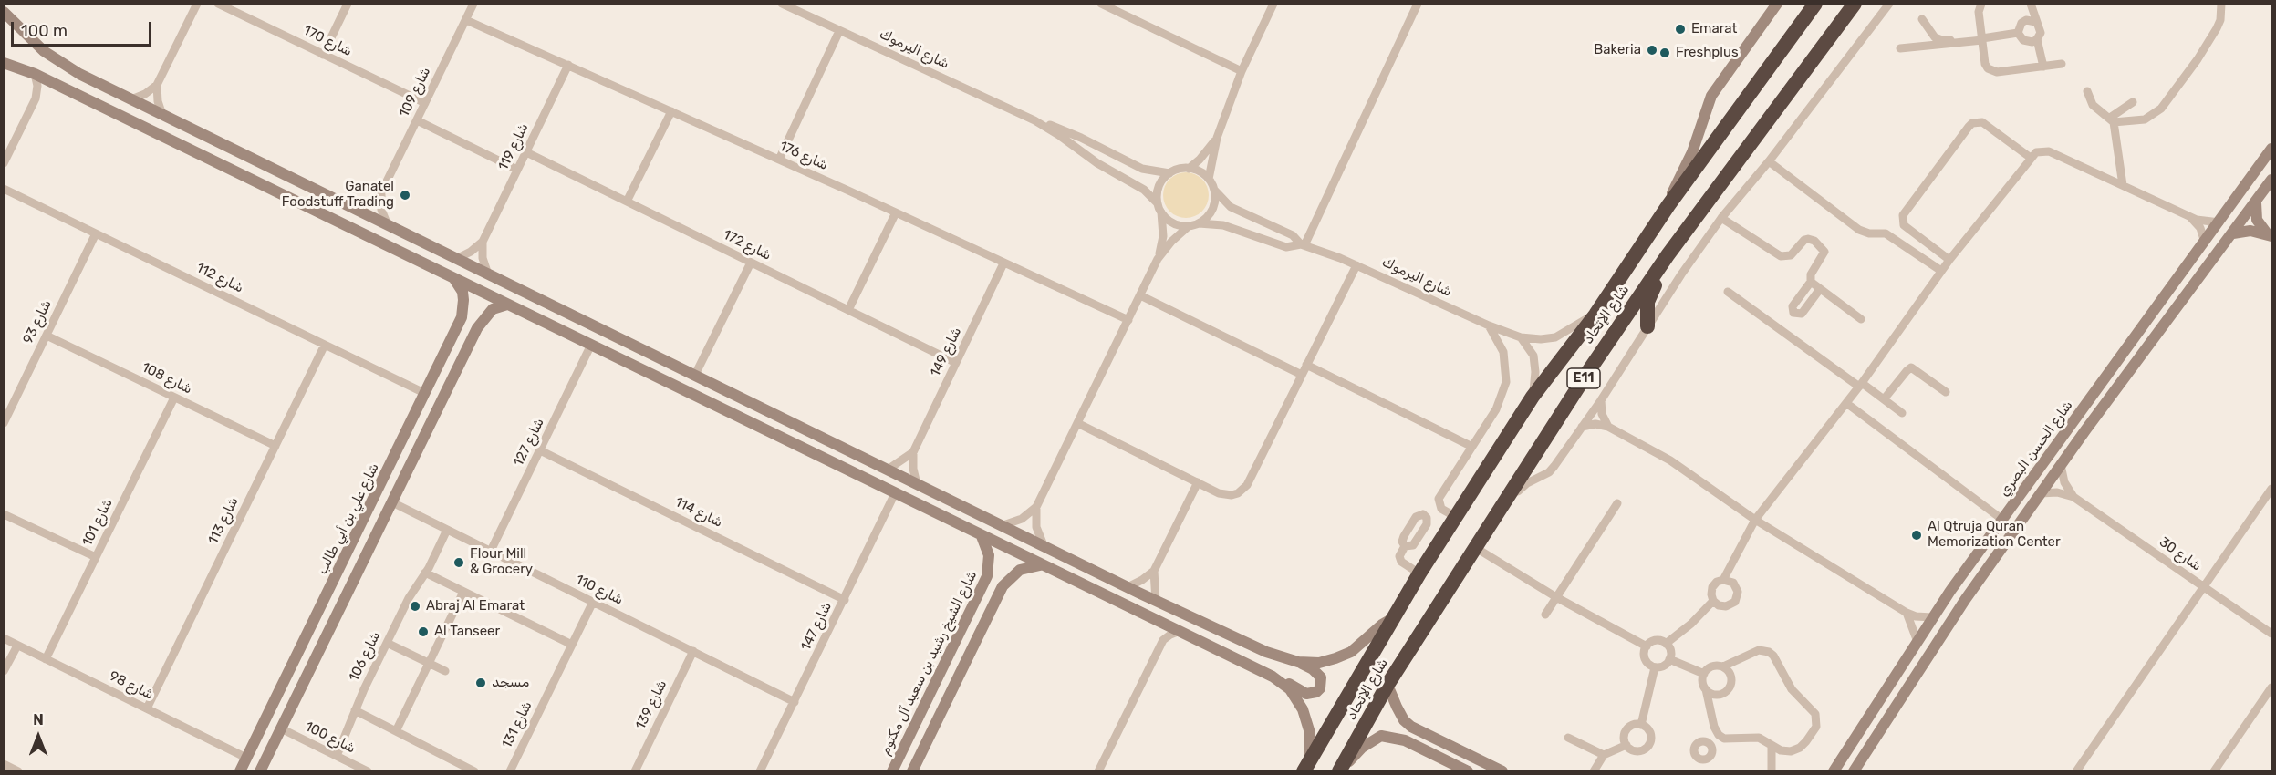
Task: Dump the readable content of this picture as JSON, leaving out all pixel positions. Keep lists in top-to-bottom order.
{
  "streets": {
    "highway": ["شارع الإتحاد", "E11"],
    "main road": ["شارع الحسن البصري", "شارع علي بن أبي طالب", "شارع الشيخ رشيد بن سعيد آل مكتوم"],
    "street": [
      "شارع 170",
      "شارع اليرموك",
      "شارع 109",
      "شارع 119",
      "شارع 176",
      "شارع 172",
      "شارع 112",
      "شارع 93",
      "شارع 149",
      "شارع 108",
      "شارع 127",
      "شارع 114",
      "شارع 113",
      "شارع 101",
      "شارع 30",
      "شارع 110",
      "شارع 147",
      "شارع 106",
      "شارع 98",
      "شارع 139",
      "شارع 131",
      "شارع 100"
    ]
  },
  "crossings": [
    ["شارع 170", "شارع 109"],
    ["شارع اليرموك", "شارع الإتحاد"],
    ["شارع 109", "شارع 176"],
    ["شارع 119", "شارع 176"],
    ["شارع 119", "شارع 172"],
    ["شارع 176", "شارع 149"],
    ["شارع 172", "شارع 149"],
    ["شارع 112", "شارع 93"],
    ["شارع 112", "شارع علي بن أبي طالب"],
    ["شارع 112", "شارع 113"],
    ["شارع 93", "شارع 108"],
    ["شارع 108", "شارع 113"],
    ["شارع 108", "شارع 101"],
    ["شارع 127", "شارع 114"],
    ["شارع 127", "شارع 110"],
    ["شارع 114", "شارع 147"],
    ["شارع علي بن أبي طالب", "شارع 98"],
    ["شارع 113", "شارع 98"],
    ["شارع 101", "شارع 98"],
    ["شارع 110", "شارع 147"],
    ["شارع 110", "شارع 106"],
    ["شارع 110", "شارع 139"],
    ["شارع 110", "شارع 131"],
    ["شارع 106", "شارع 100"]
  ],
  "places": [
    "Emarat",
    "Bakeria",
    "Freshplus",
    "Ganatel Foodstuff Trading",
    "Al Qtruja Quran Memorization Center",
    "Flour Mill & Grocery",
    "Abraj Al Emarat",
    "Al Tanseer",
    "مسجد"
  ],
  "scale_bar": "100 m",
  "north": "top"
}
